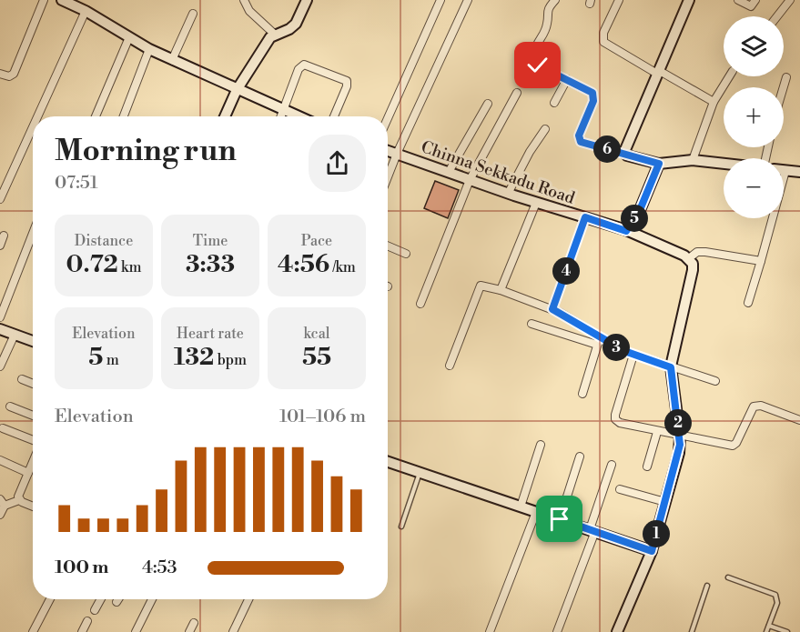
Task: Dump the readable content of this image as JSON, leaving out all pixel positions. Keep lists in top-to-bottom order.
{
  "streets": {
    "street": ["Chinna Sekkadu Road"]
  },
  "page": {
    "map_buttons": ["+", "−"],
    "heading": ["Morning run", "07:51"],
    "pins": [
      "6",
      "5",
      "4",
      "3",
      "2",
      "1"
    ],
    "stats": [
      ["Distance", "0.72 km"],
      ["Time", "3:33"],
      ["Pace", "4:56 /km"],
      ["Elevation", "5 m"],
      ["Heart rate", "132 bpm"],
      ["kcal", "55"]
    ],
    "chart": ["Elevation", "101–106 m"],
    "list": [
      {
        "name": "100 m",
        "note": "4:53"
      }
    ]
  }
}
